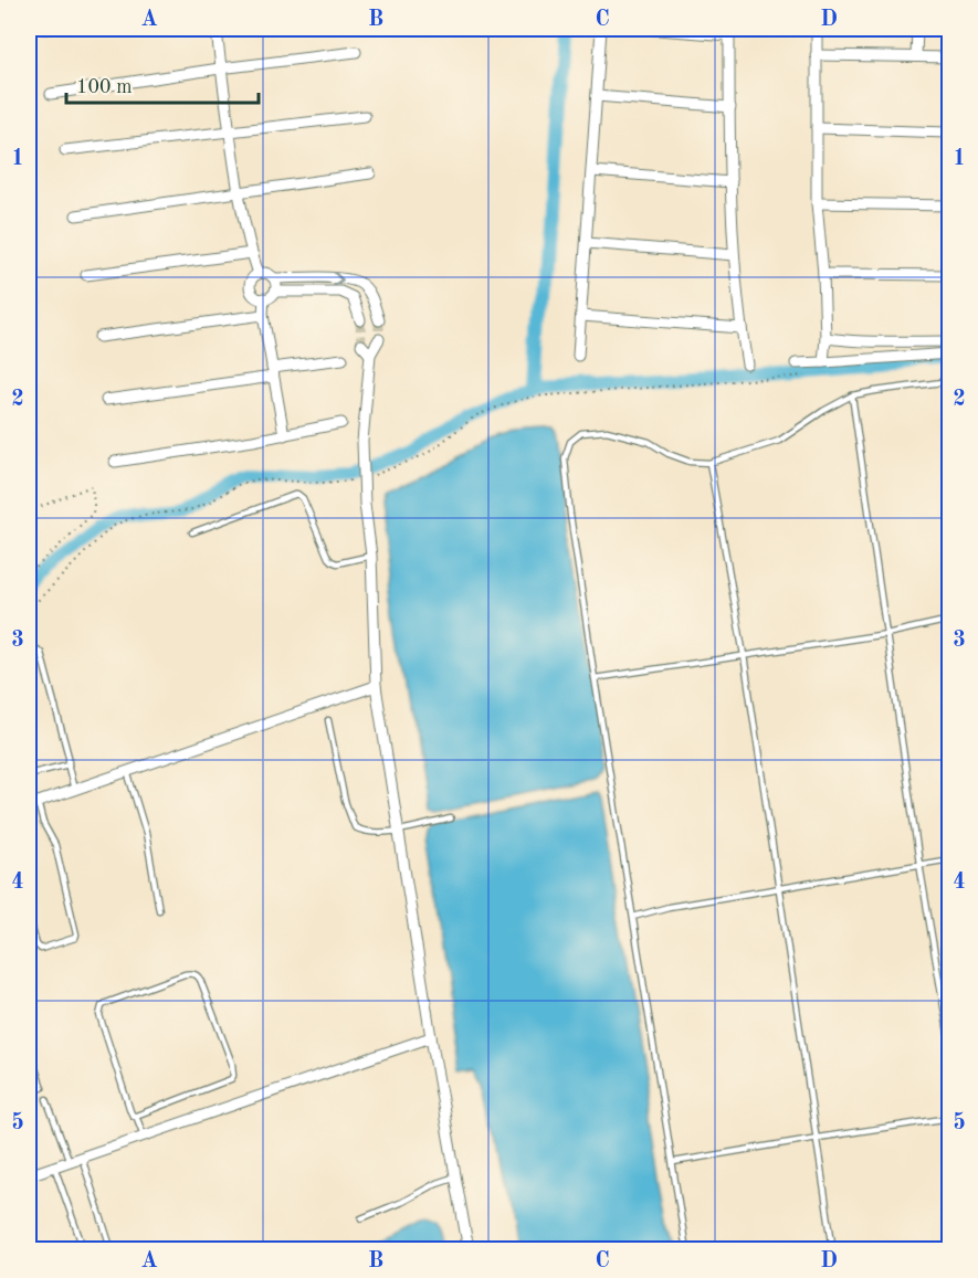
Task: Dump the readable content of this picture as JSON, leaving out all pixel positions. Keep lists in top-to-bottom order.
{
  "scale_bar": "100 m",
  "grid": {
    "columns": [
      "A",
      "B",
      "C",
      "D"
    ],
    "rows": [
      "1",
      "2",
      "3",
      "4",
      "5"
    ]
  }
}
